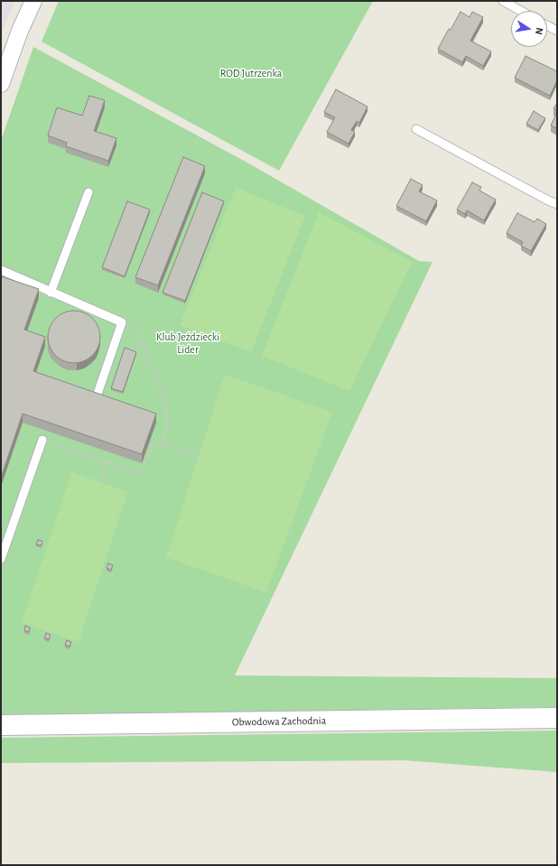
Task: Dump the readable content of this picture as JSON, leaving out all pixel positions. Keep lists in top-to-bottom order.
{
  "streets": {
    "main road": ["Obwodowa Zachodnia"]
  },
  "parks": ["ROD Jutrzenka", "Klub Jeździecki Lider"],
  "north": "right"
}
